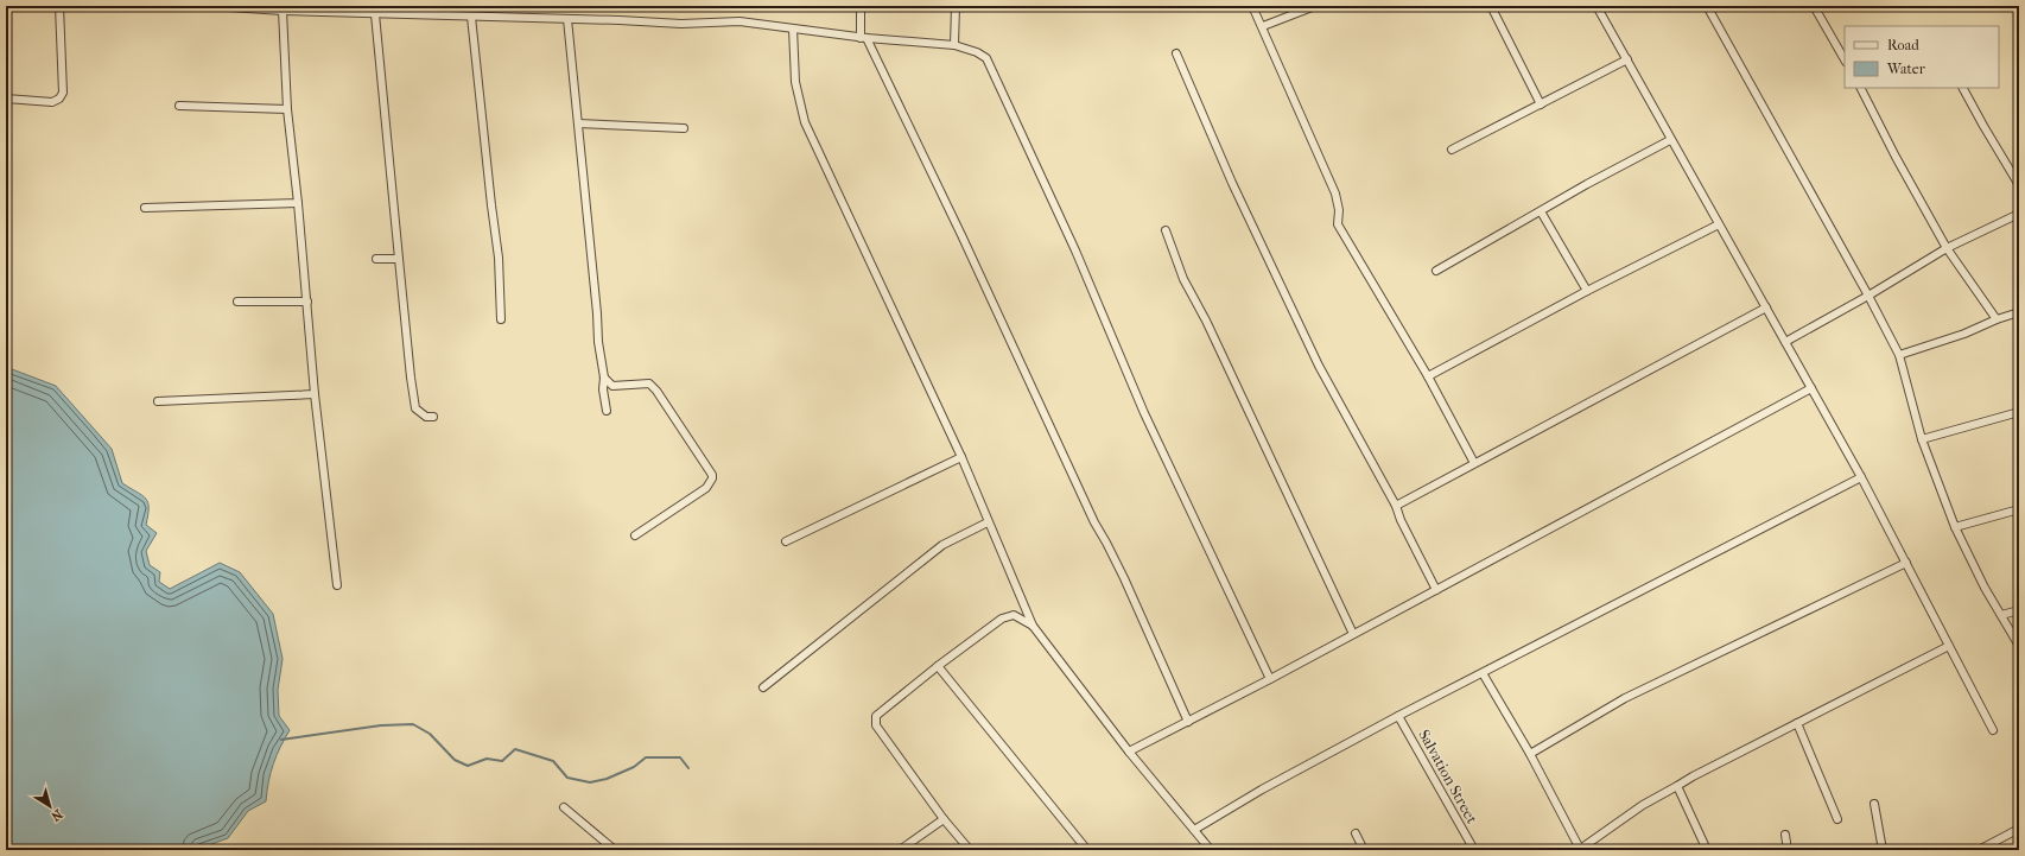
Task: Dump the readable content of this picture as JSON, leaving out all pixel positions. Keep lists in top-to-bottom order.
{
  "streets": {
    "street": ["Salvation Street"]
  },
  "legend": ["Road", "Water"],
  "north": "bottom right"
}
